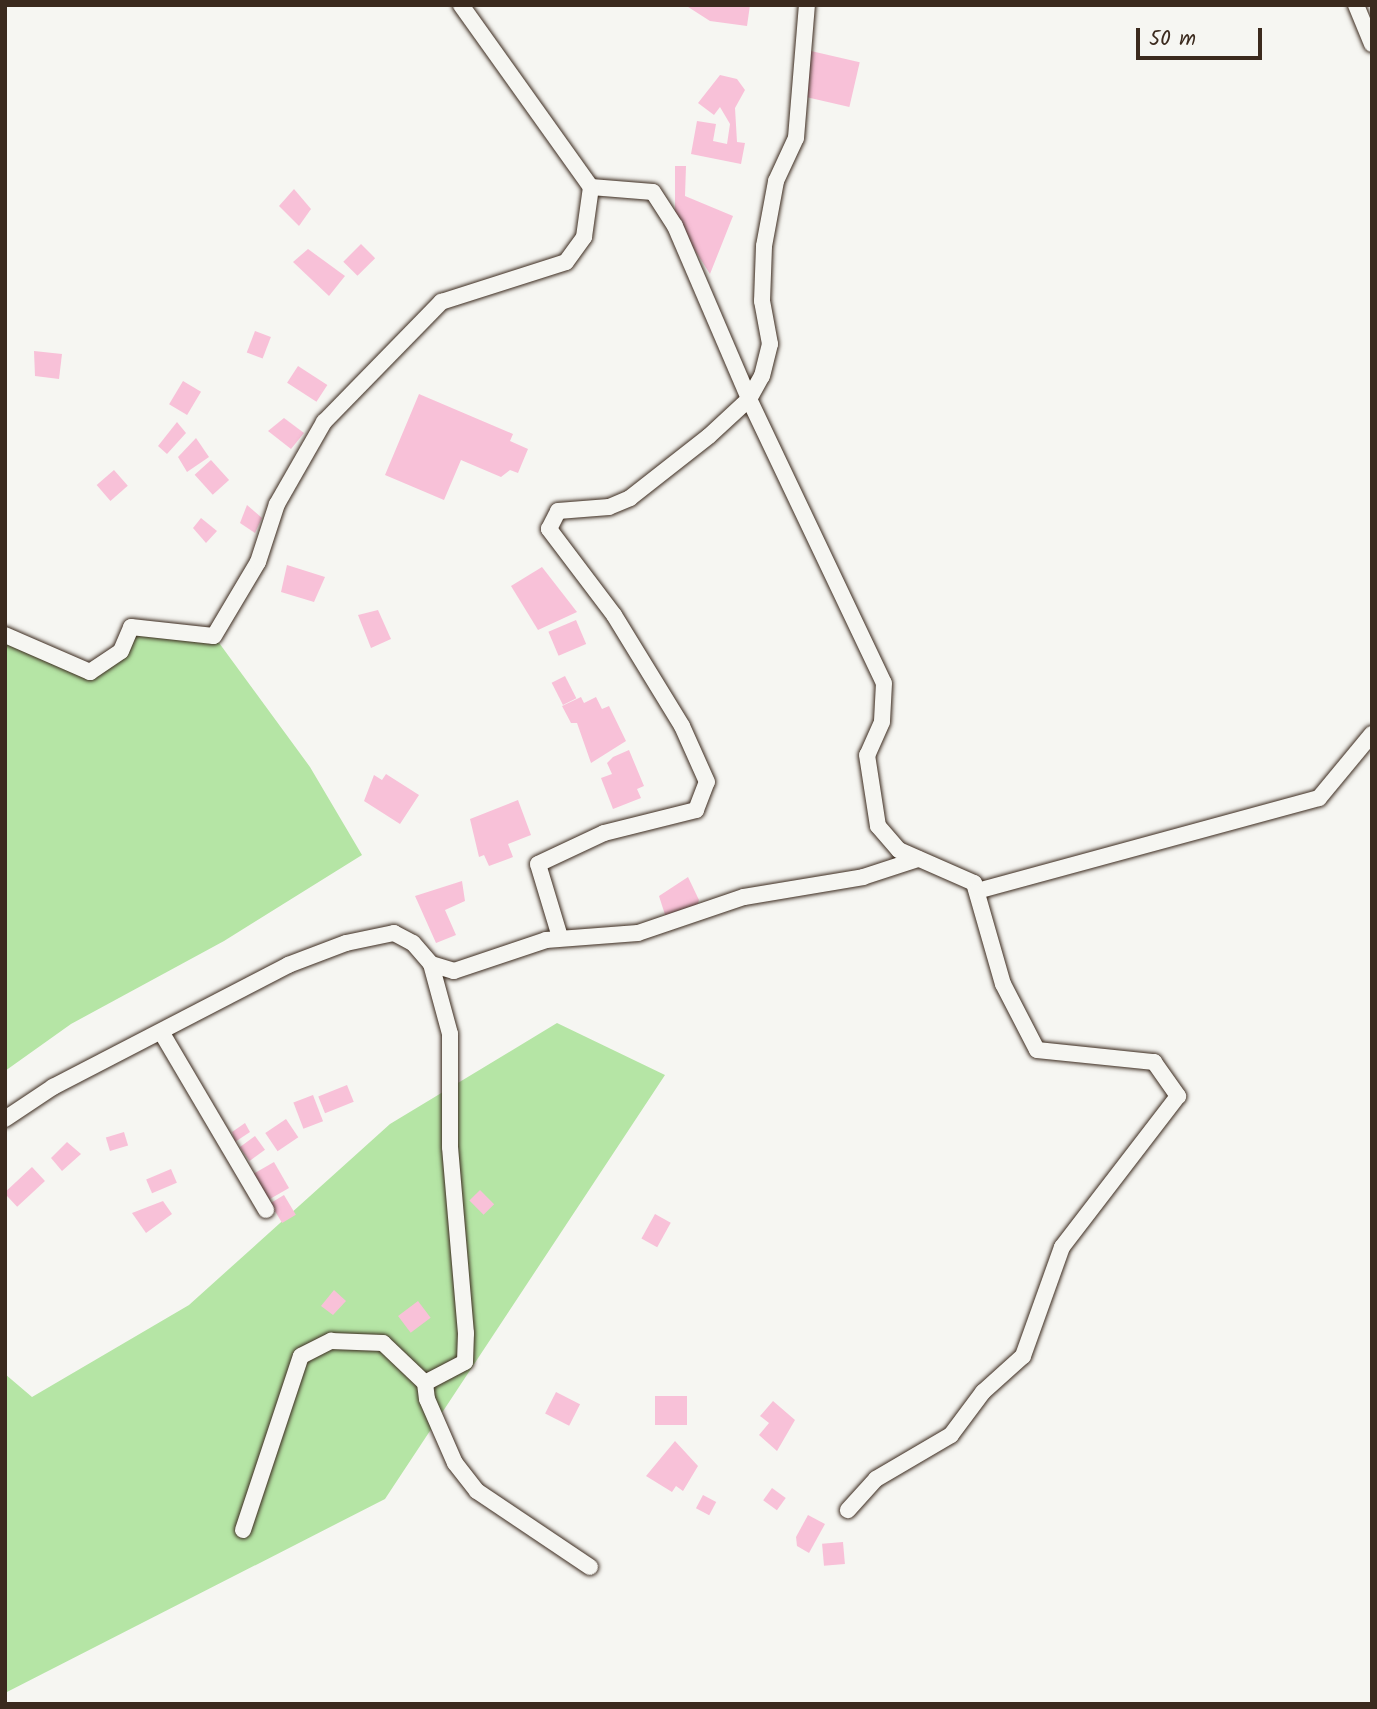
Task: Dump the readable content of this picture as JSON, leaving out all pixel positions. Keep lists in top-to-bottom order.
{
  "scale_bar": "50 m"
}
